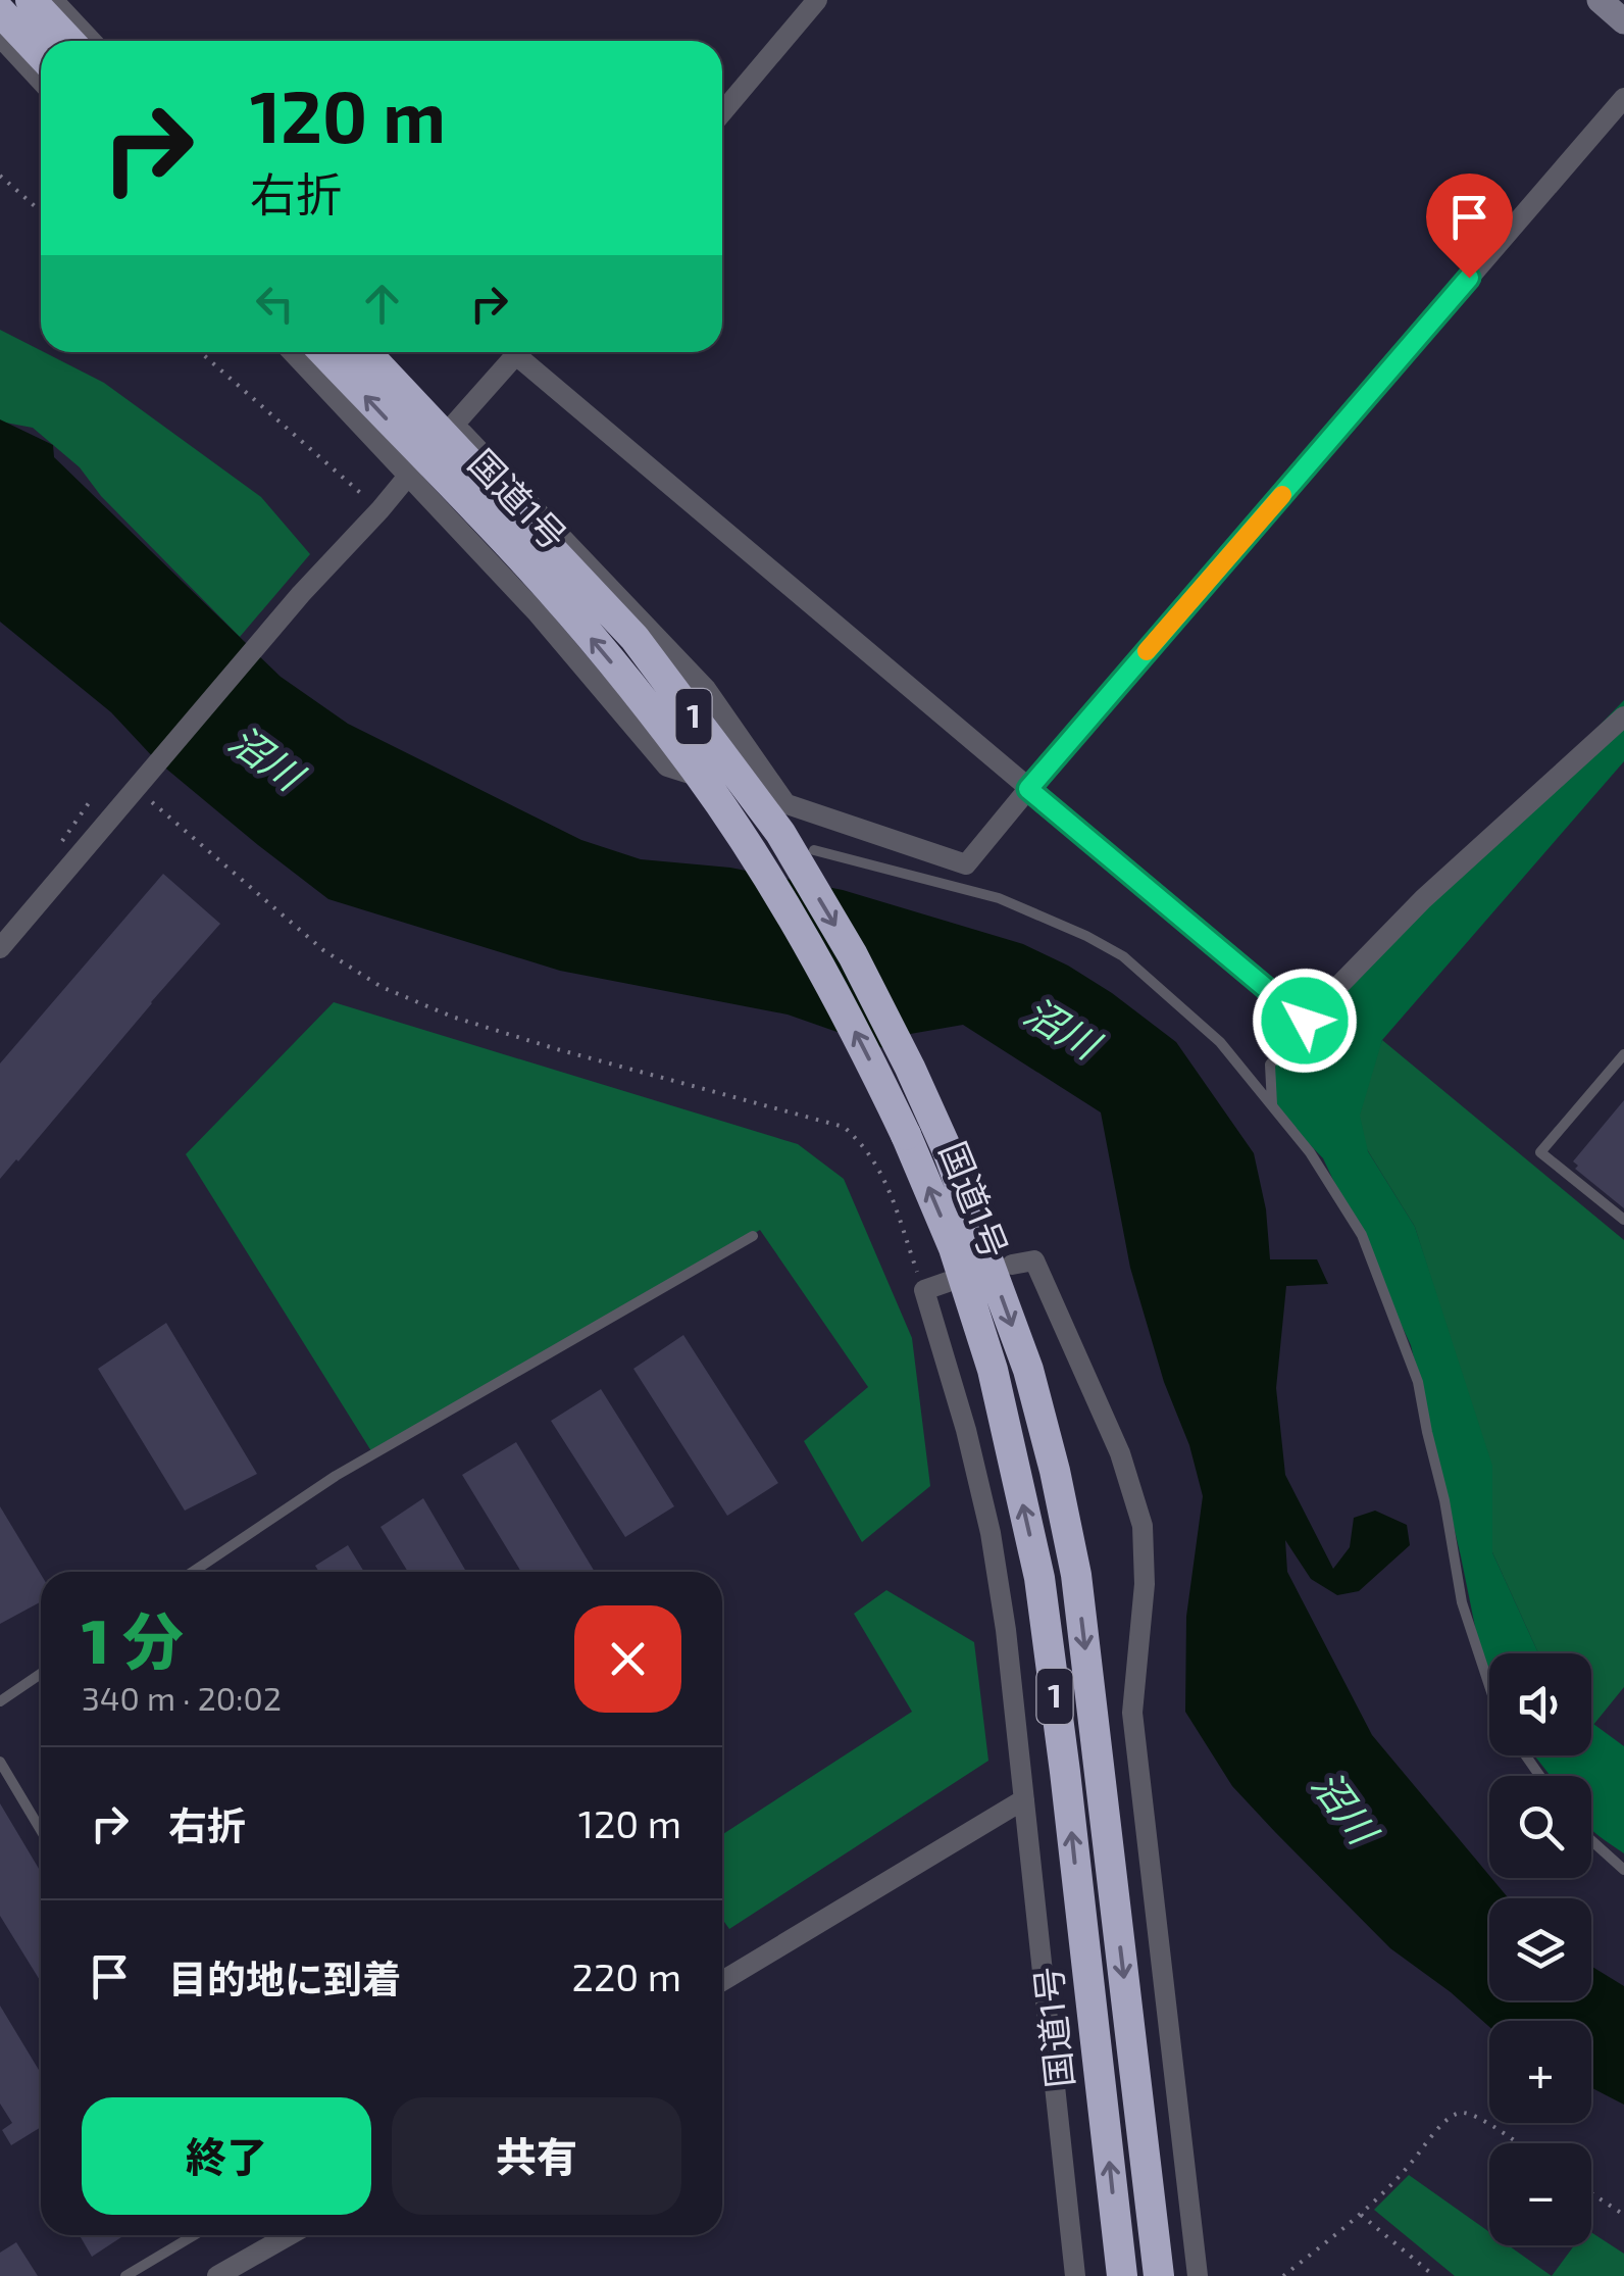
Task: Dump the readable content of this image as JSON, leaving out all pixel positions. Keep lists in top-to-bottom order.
{
  "streets": {
    "highway": ["国道1号", "1"]
  },
  "water": ["沼川"],
  "page": {
    "turn": ["120 m", "右折"],
    "heading": ["1 分", "340 m · 20:02"],
    "map_buttons": ["+", "−"],
    "list": [
      {
        "name": "右折",
        "value": "120 m"
      },
      {
        "name": "目的地に到着",
        "value": "220 m"
      }
    ],
    "buttons": ["終了", "共有"]
  }
}
